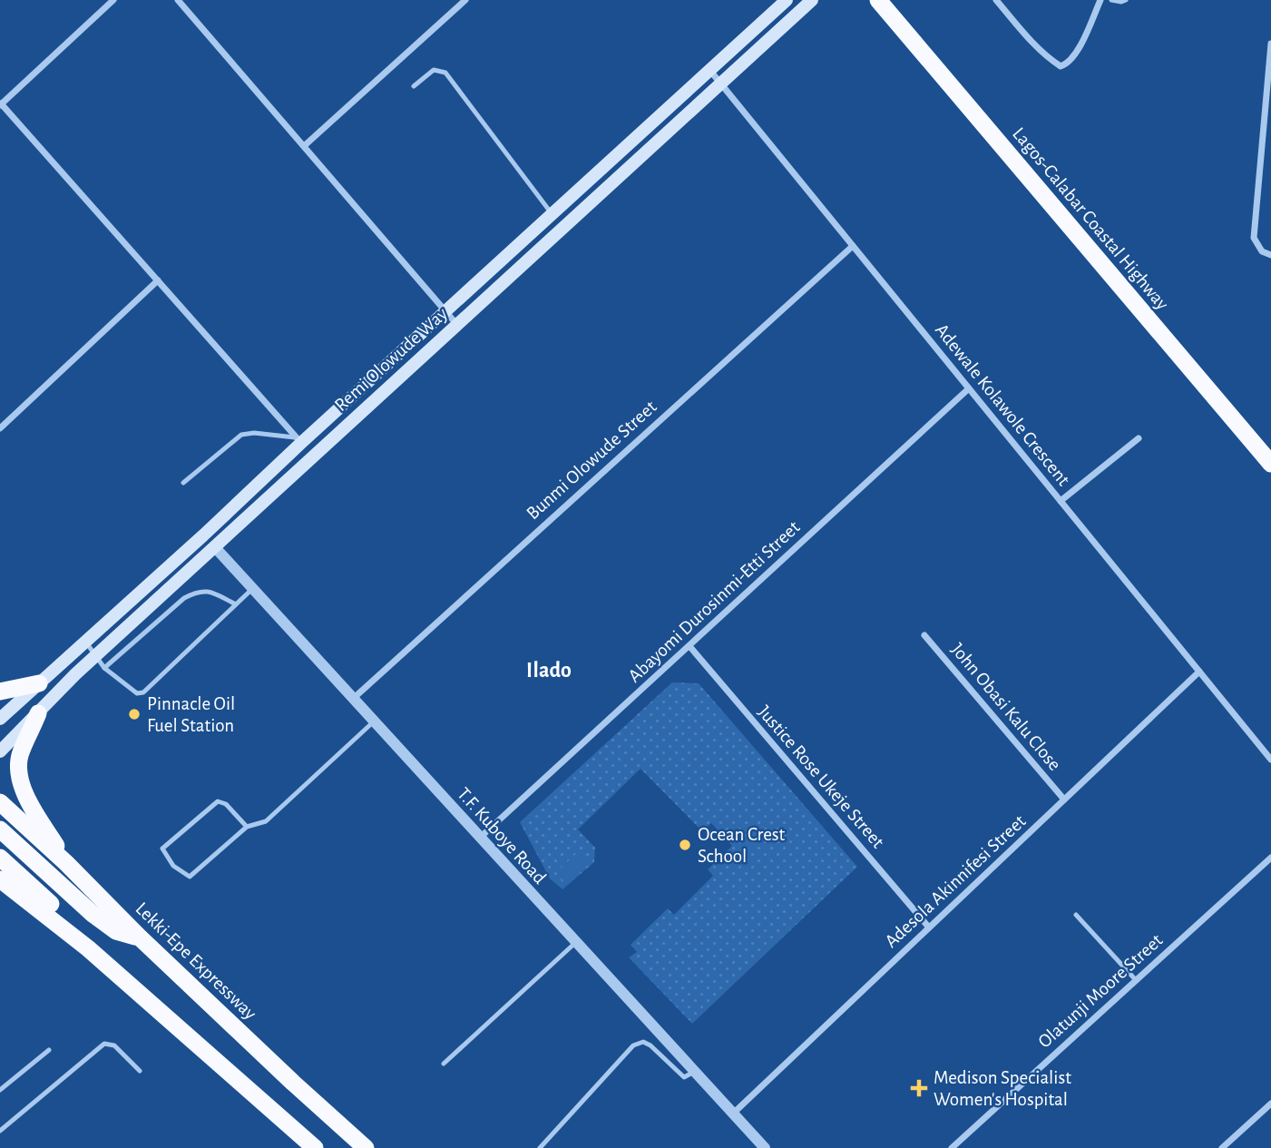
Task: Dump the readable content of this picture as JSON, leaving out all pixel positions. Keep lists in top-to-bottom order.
{
  "streets": {
    "highway": ["Lagos-Calabar Coastal Highway", "Lekki-Epe Expressway"],
    "main road": ["Remi Olowude Way"],
    "street": [
      "Adewale Kolawole Crescent",
      "Bunmi Olowude Street",
      "Abayomi Durosinmi-Etti Street",
      "John Obasi Kalu Close",
      "Justice Rose Ukeje Street",
      "T.F. Kuboye Road",
      "Adesola Akinnifesi Street",
      "Olatunji Moore Street"
    ]
  },
  "crossings": [
    ["Remi Olowude Way", "Adewale Kolawole Crescent"],
    ["Remi Olowude Way", "T.F. Kuboye Road"],
    ["Adewale Kolawole Crescent", "Bunmi Olowude Street"],
    ["Adewale Kolawole Crescent", "Abayomi Durosinmi-Etti Street"],
    ["Adewale Kolawole Crescent", "Adesola Akinnifesi Street"],
    ["Bunmi Olowude Street", "T.F. Kuboye Road"],
    ["Abayomi Durosinmi-Etti Street", "Justice Rose Ukeje Street"],
    ["Abayomi Durosinmi-Etti Street", "T.F. Kuboye Road"],
    ["John Obasi Kalu Close", "Adesola Akinnifesi Street"],
    ["Justice Rose Ukeje Street", "Adesola Akinnifesi Street"],
    ["T.F. Kuboye Road", "Adesola Akinnifesi Street"]
  ],
  "districts": ["Ilado"],
  "places": {
    "other": ["Pinnacle Oil Fuel Station", "Ocean Crest School"],
    "health": ["Medison Specialist Women's Hospital"]
  }
}
